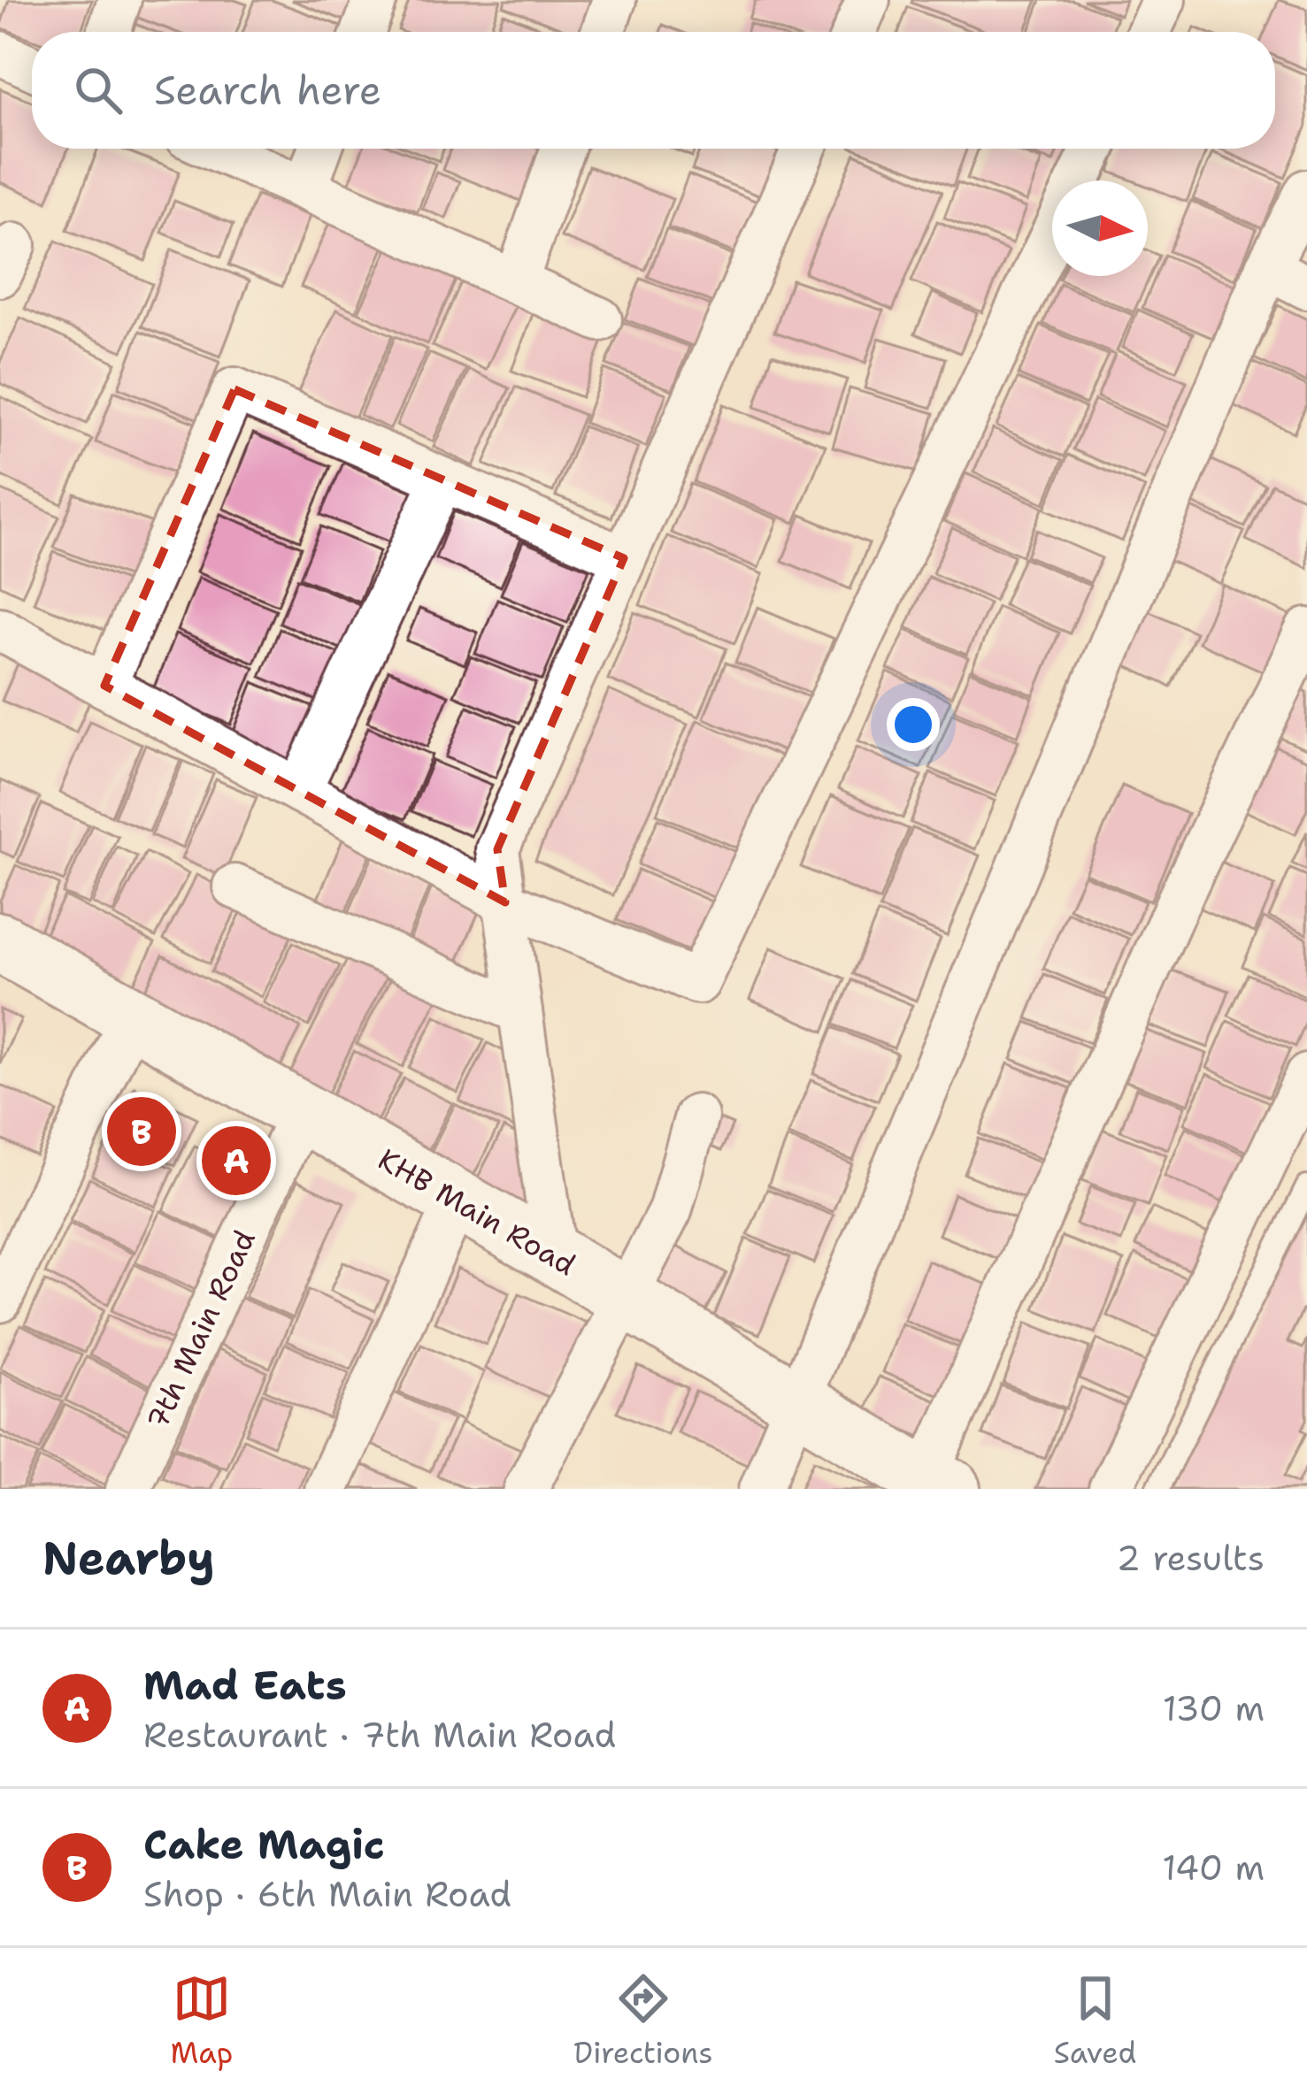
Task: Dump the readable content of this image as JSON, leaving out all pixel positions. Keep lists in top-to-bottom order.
{
  "streets": {
    "main road": ["KHB Main Road"],
    "street": ["7th Main Road"]
  },
  "crossings": [
    ["KHB Main Road", "7th Main Road"]
  ],
  "north": "right",
  "page": {
    "search": "Search here",
    "pins": ["B", "A"],
    "heading": ["Nearby", "2 results"],
    "list": [
      {
        "mark": "A",
        "name": "Mad Eats",
        "note": "Restaurant · 7th Main Road",
        "value": "130 m"
      },
      {
        "mark": "B",
        "name": "Cake Magic",
        "note": "Shop · 6th Main Road",
        "value": "140 m"
      }
    ],
    "nav": ["Map", "Directions", "Saved"]
  }
}
